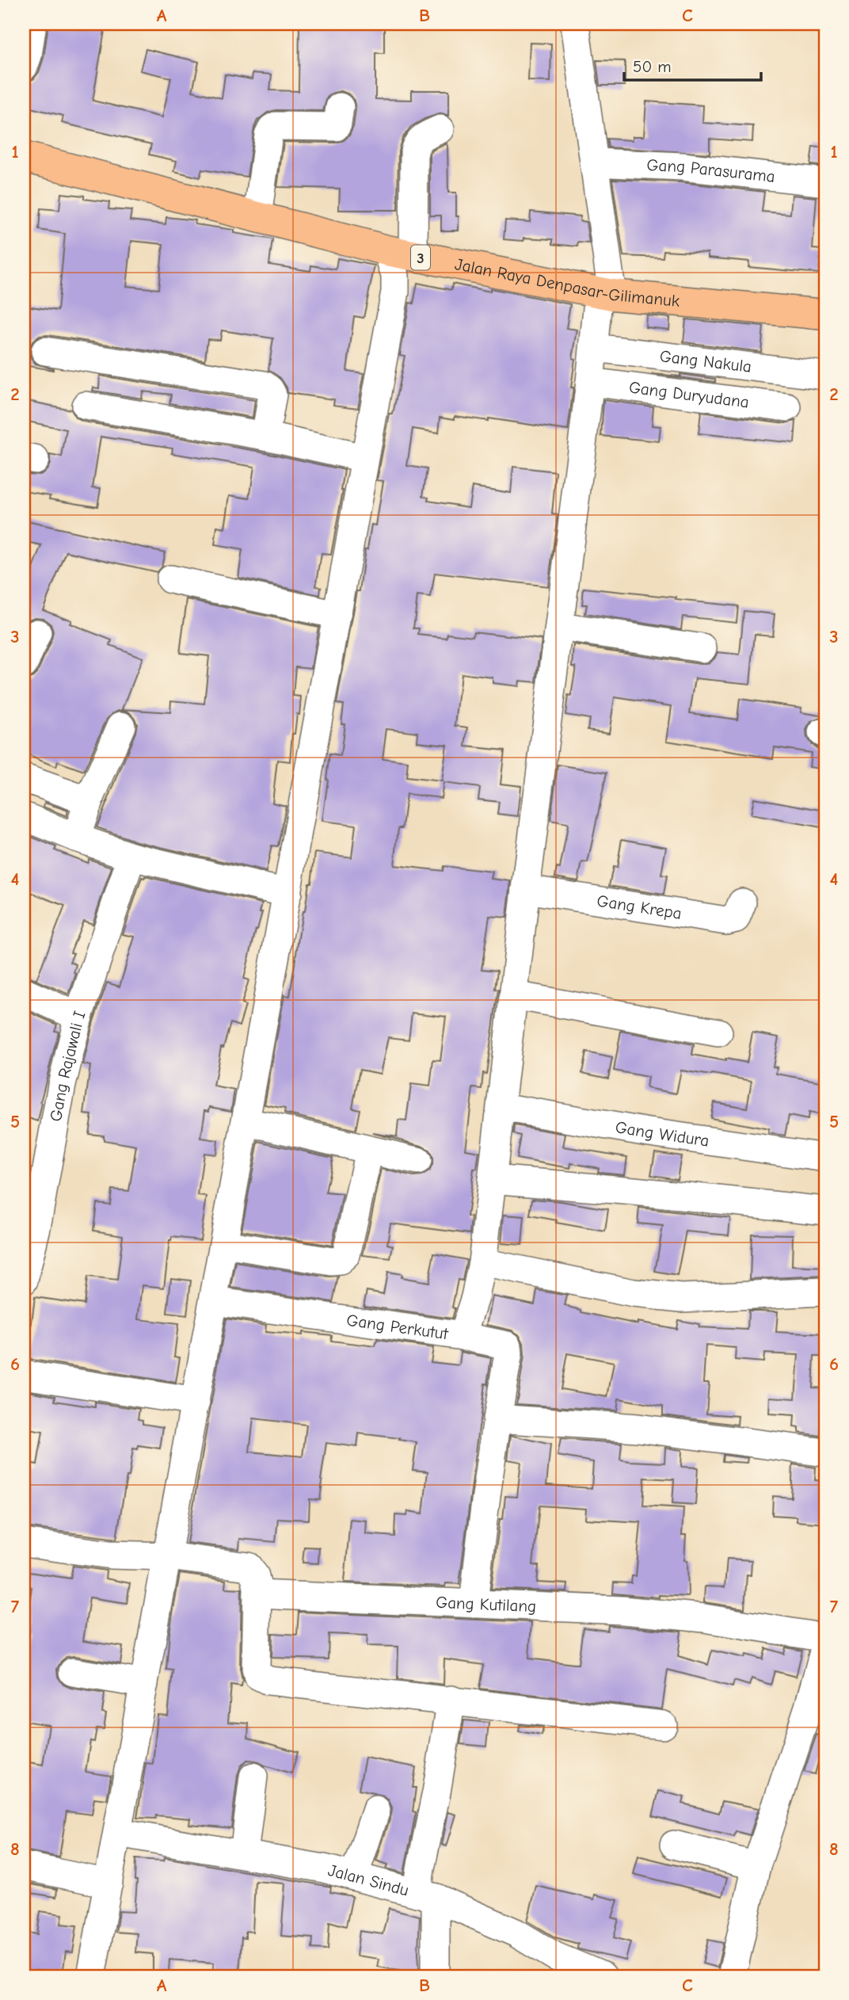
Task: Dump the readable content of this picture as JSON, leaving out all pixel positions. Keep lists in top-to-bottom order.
{
  "streets": {
    "highway": ["3", "Jalan Raya Denpasar-Gilimanuk"],
    "street": [
      "Gang Parasurama",
      "Gang Nakula",
      "Gang Duryudana",
      "Gang Krepa",
      "Gang Rajawali I",
      "Gang Widura",
      "Gang Perkutut",
      "Gang Kutilang",
      "Jalan Sindu"
    ]
  },
  "crossings": [
    ["Gang Perkutut", "Gang Kutilang"]
  ],
  "scale_bar": "50 m",
  "grid": {
    "columns": ["A", "B", "C"],
    "rows": [
      "1",
      "2",
      "3",
      "4",
      "5",
      "6",
      "7",
      "8"
    ]
  }
}
